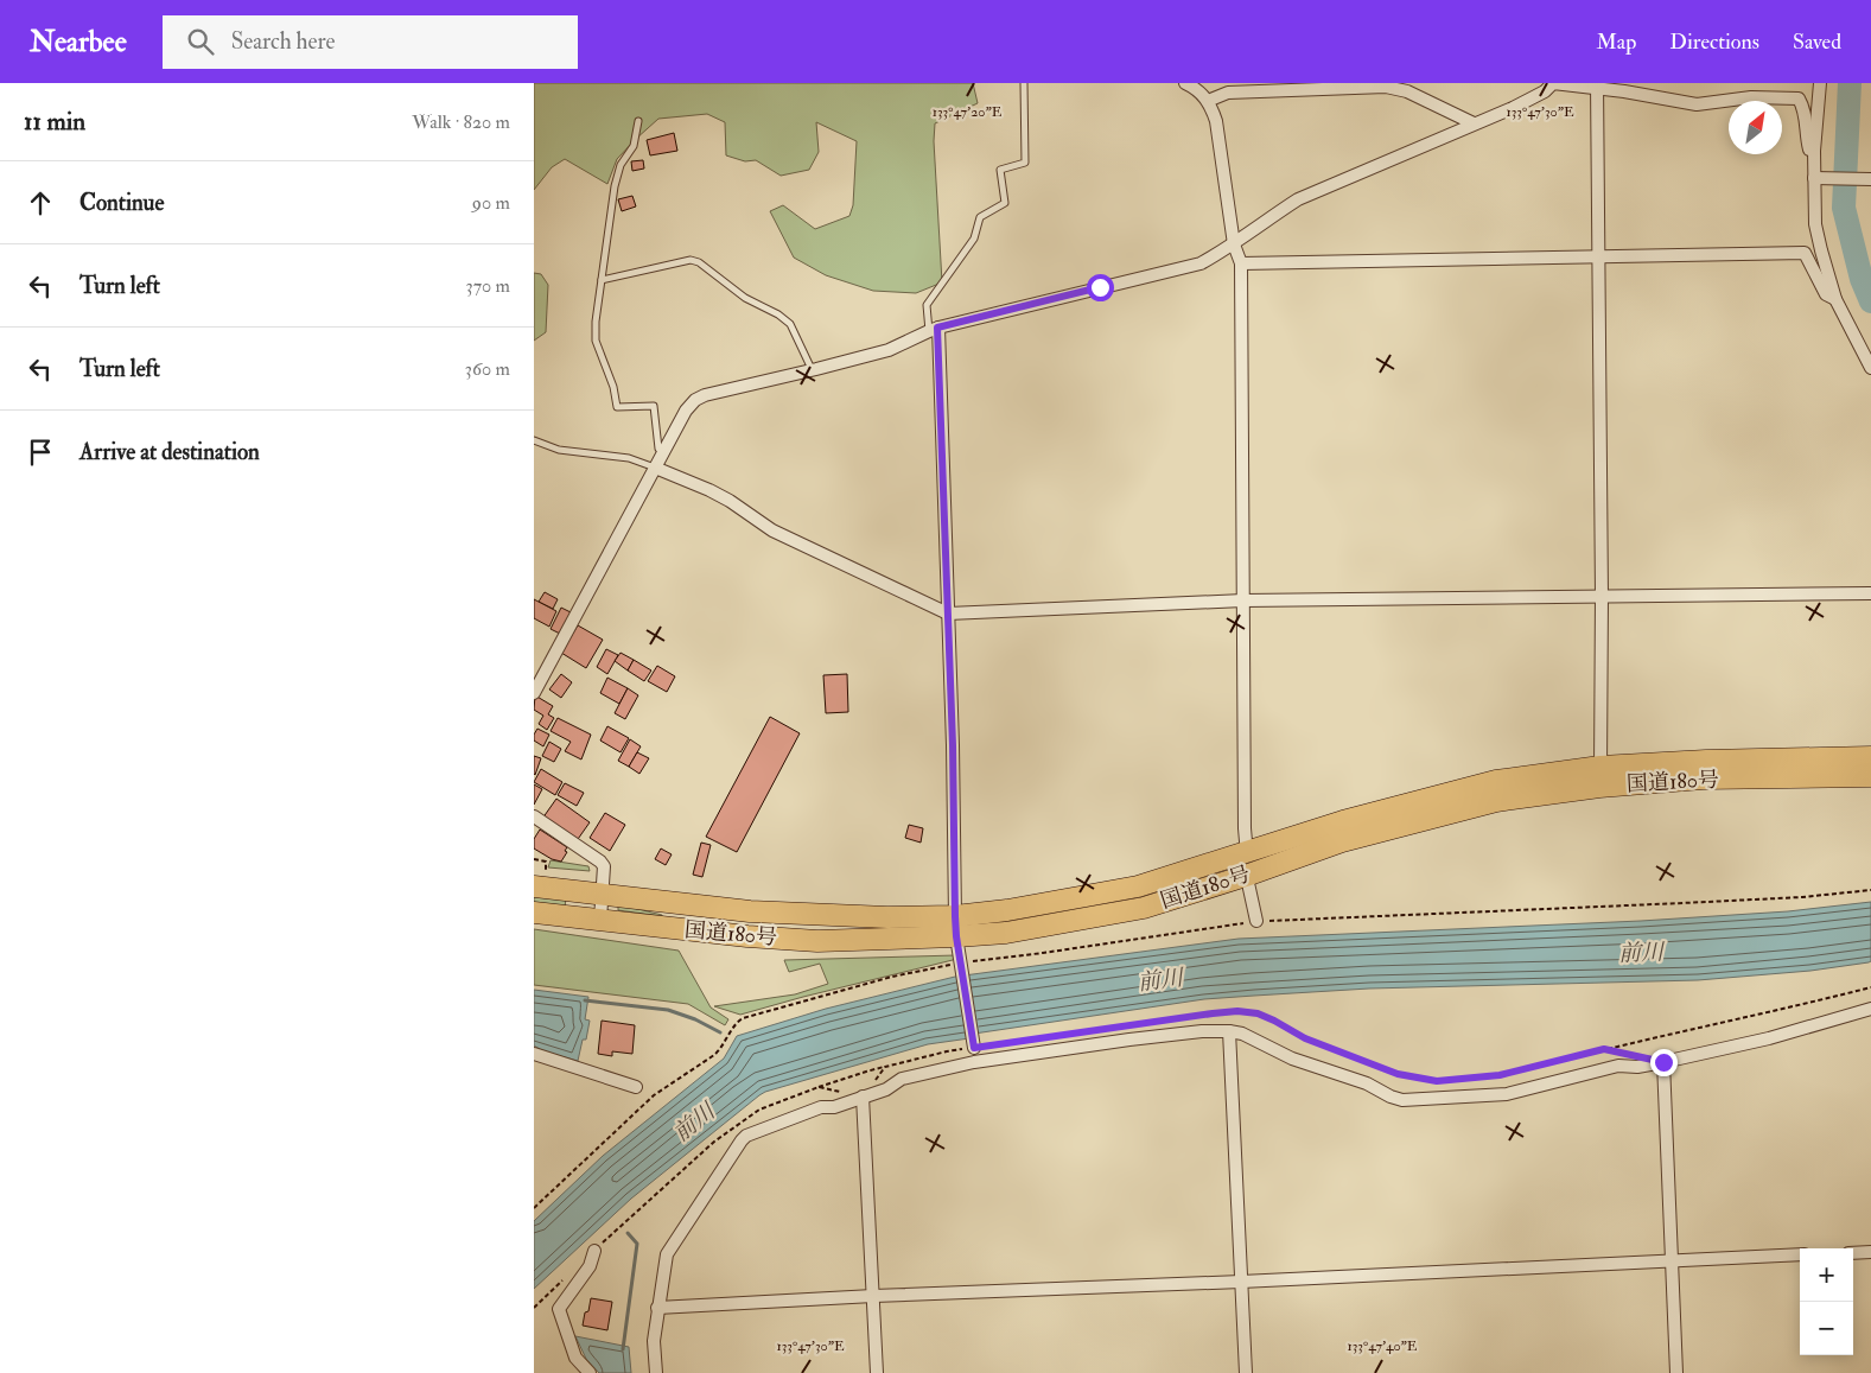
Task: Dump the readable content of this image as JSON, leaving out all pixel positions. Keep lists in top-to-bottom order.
{
  "streets": {
    "highway": ["国道180号"]
  },
  "water": ["前川"],
  "north": "top right",
  "page": {
    "header": "Nearbee",
    "search": "Search here",
    "nav": ["Map", "Directions", "Saved"],
    "heading": ["11 min", "Walk · 820 m"],
    "list": [
      ["Continue", "90 m"],
      ["Turn left", "370 m"],
      ["Turn left", "360 m"],
      "Arrive at destination"
    ],
    "map_buttons": ["+", "−"]
  },
  "coordinates": ["133°47'20\"E", "133°47'30\"E", "133°47'40\"E"]
}
